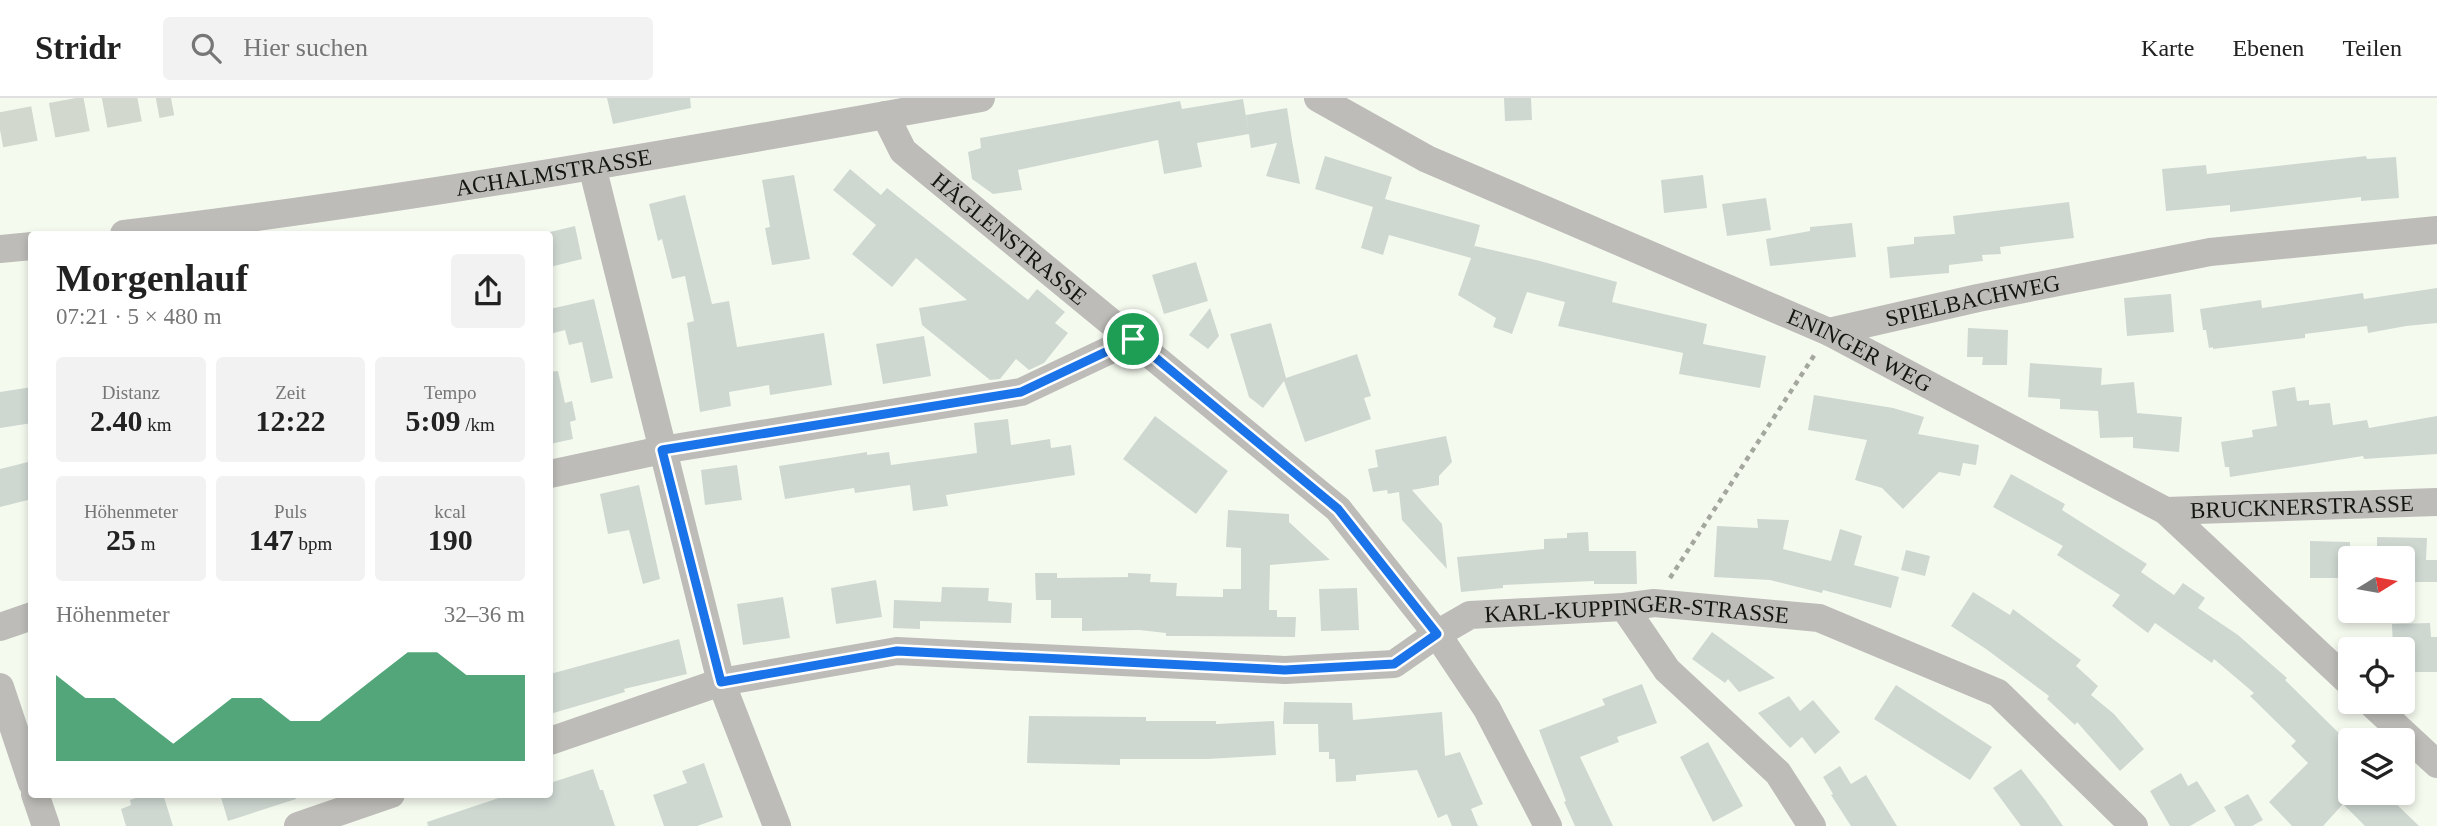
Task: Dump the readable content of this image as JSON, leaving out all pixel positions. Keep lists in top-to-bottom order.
{
  "streets": {
    "street": [
      "ACHALMSTRASSE",
      "HÄGLENSTRASSE",
      "SPIELBACHWEG",
      "ENINGER WEG",
      "BRUCKNERSTRASSE",
      "KARL-KUPPINGER-STRASSE"
    ]
  },
  "crossings": [
    ["ACHALMSTRASSE", "HÄGLENSTRASSE"],
    ["HÄGLENSTRASSE", "KARL-KUPPINGER-STRASSE"],
    ["SPIELBACHWEG", "ENINGER WEG"],
    ["ENINGER WEG", "BRUCKNERSTRASSE"]
  ],
  "north": "right",
  "page": {
    "header": "Stridr",
    "search": "Hier suchen",
    "nav": ["Karte", "Ebenen", "Teilen"],
    "heading": ["Morgenlauf", "07:21 · 5 × 480 m"],
    "stats": [
      ["Distanz", "2.40 km"],
      ["Zeit", "12:22"],
      ["Tempo", "5:09 /km"],
      ["Höhenmeter", "25 m"],
      ["Puls", "147 bpm"],
      ["kcal", "190"]
    ],
    "chart": ["Höhenmeter", "32–36 m"]
  }
}
